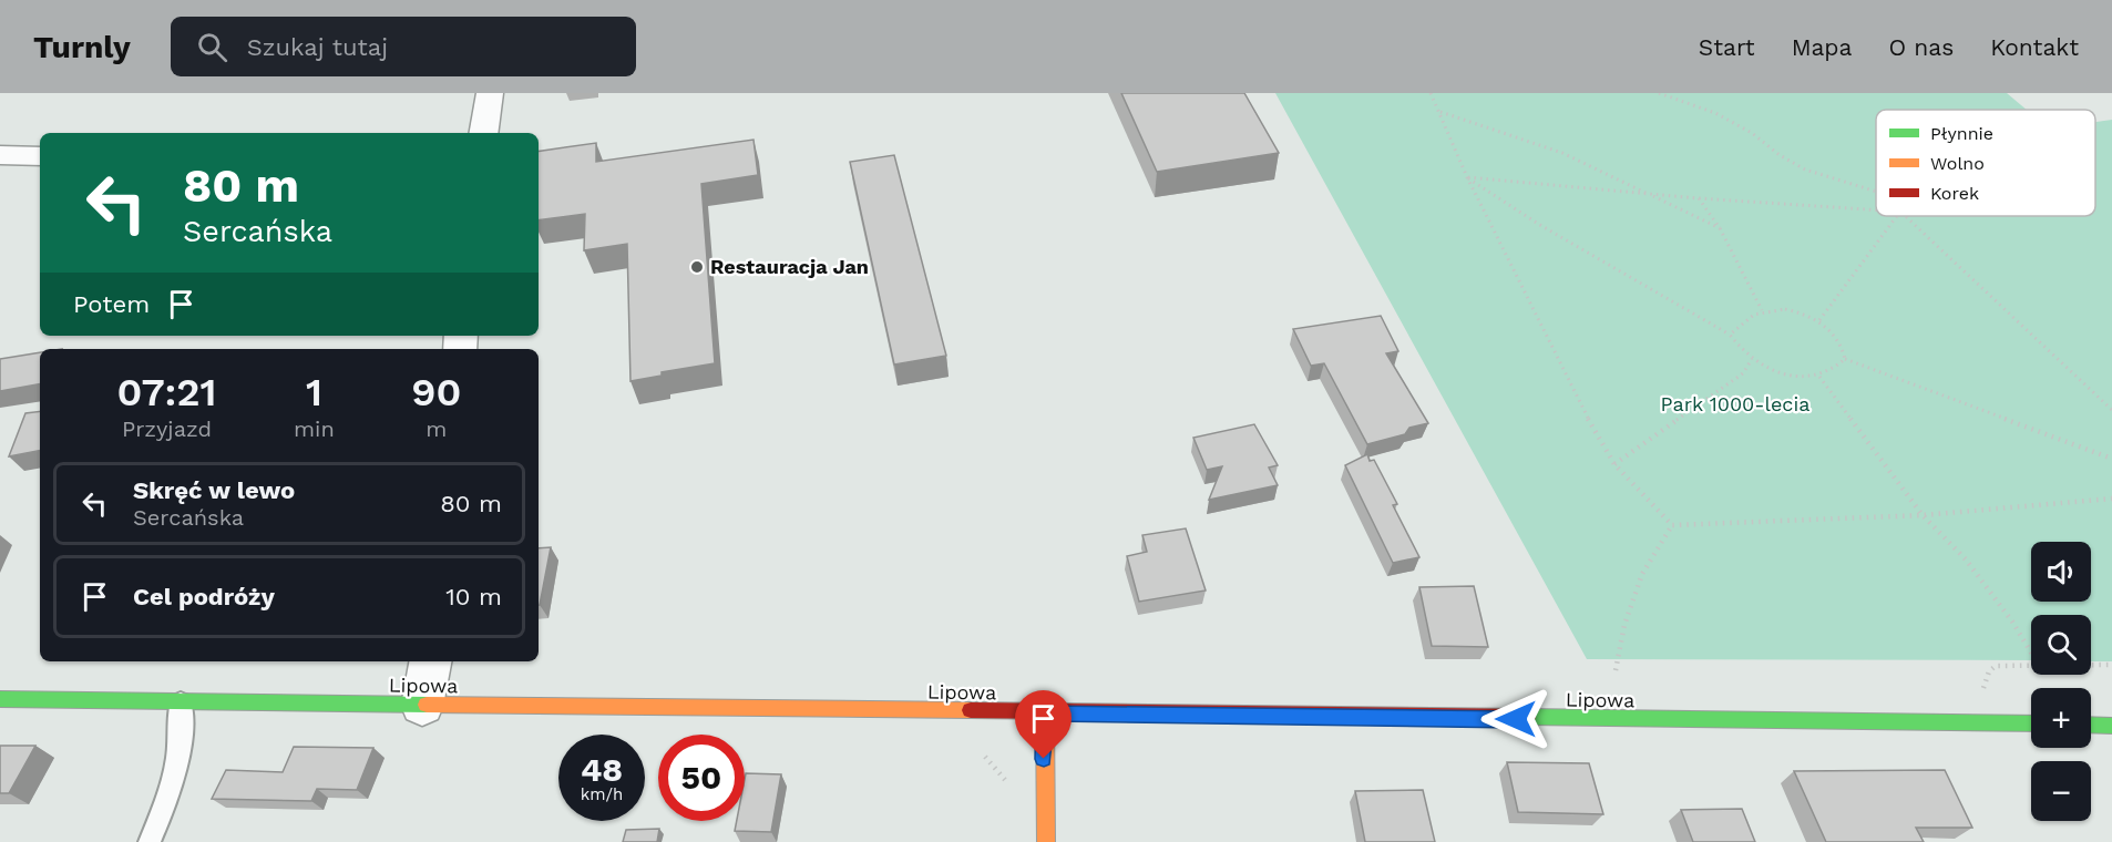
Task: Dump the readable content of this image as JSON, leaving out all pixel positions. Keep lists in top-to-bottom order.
{
  "streets": {
    "main road": ["Lipowa"]
  },
  "parks": ["Park 1000-lecia"],
  "places": ["Restauracja Jan"],
  "legend": ["Płynnie", "Wolno", "Korek"],
  "page": {
    "header": "Turnly",
    "search": "Szukaj tutaj",
    "nav": [
      "Start",
      "Mapa",
      "O nas",
      "Kontakt"
    ],
    "turn": ["80 m", "Sercańska"],
    "then": "Potem",
    "eta": [
      "07:21",
      "Przyjazd",
      "1",
      "min",
      "90",
      "m"
    ],
    "list": [
      {
        "name": "Skręć w lewo",
        "note": "Sercańska",
        "value": "80 m"
      },
      {
        "name": "Cel podróży",
        "value": "10 m"
      }
    ],
    "map_buttons": ["+", "−"],
    "speed": "48 km/h",
    "limit": "50"
  }
}
